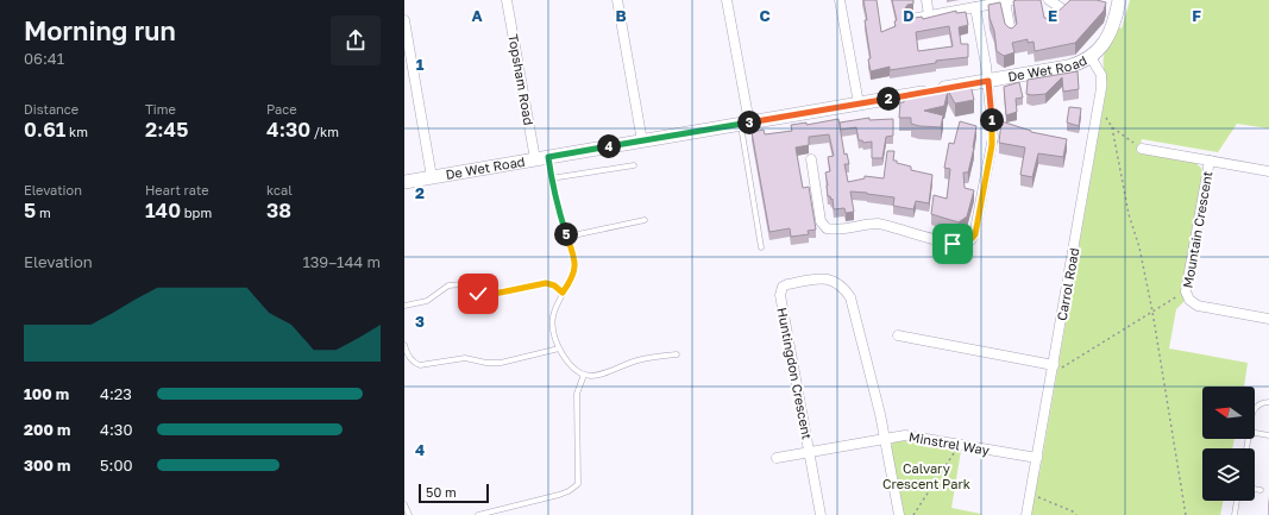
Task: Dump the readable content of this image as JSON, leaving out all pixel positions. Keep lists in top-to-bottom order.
{
  "streets": {
    "street": [
      "De Wet Road",
      "Topsham Road",
      "Mountain Crescent",
      "Carrol Road",
      "Huntingdon Crescent",
      "Minstrel Way"
    ]
  },
  "crossings": [
    ["De Wet Road", "Topsham Road"],
    ["De Wet Road", "Carrol Road"],
    ["Carrol Road", "Minstrel Way"],
    ["Huntingdon Crescent", "Minstrel Way"]
  ],
  "parks": ["Calvary Crescent Park"],
  "scale_bar": "50 m",
  "north": "left",
  "page": {
    "heading": ["Morning run", "06:41"],
    "stats": [
      ["Distance", "0.61 km"],
      ["Time", "2:45"],
      ["Pace", "4:30 /km"],
      ["Elevation", "5 m"],
      ["Heart rate", "140 bpm"],
      ["kcal", "38"]
    ],
    "pins": [
      "2",
      "1",
      "3",
      "4",
      "5"
    ],
    "chart": ["Elevation", "139–144 m"],
    "list": [
      {
        "name": "100 m",
        "note": "4:23"
      },
      {
        "name": "200 m",
        "note": "4:30"
      },
      {
        "name": "300 m",
        "note": "5:00"
      }
    ],
    "scale": "50 m"
  },
  "grid": {
    "columns": [
      "A",
      "B",
      "C",
      "D",
      "E",
      "F"
    ],
    "rows": [
      "1",
      "2",
      "3",
      "4"
    ]
  }
}
